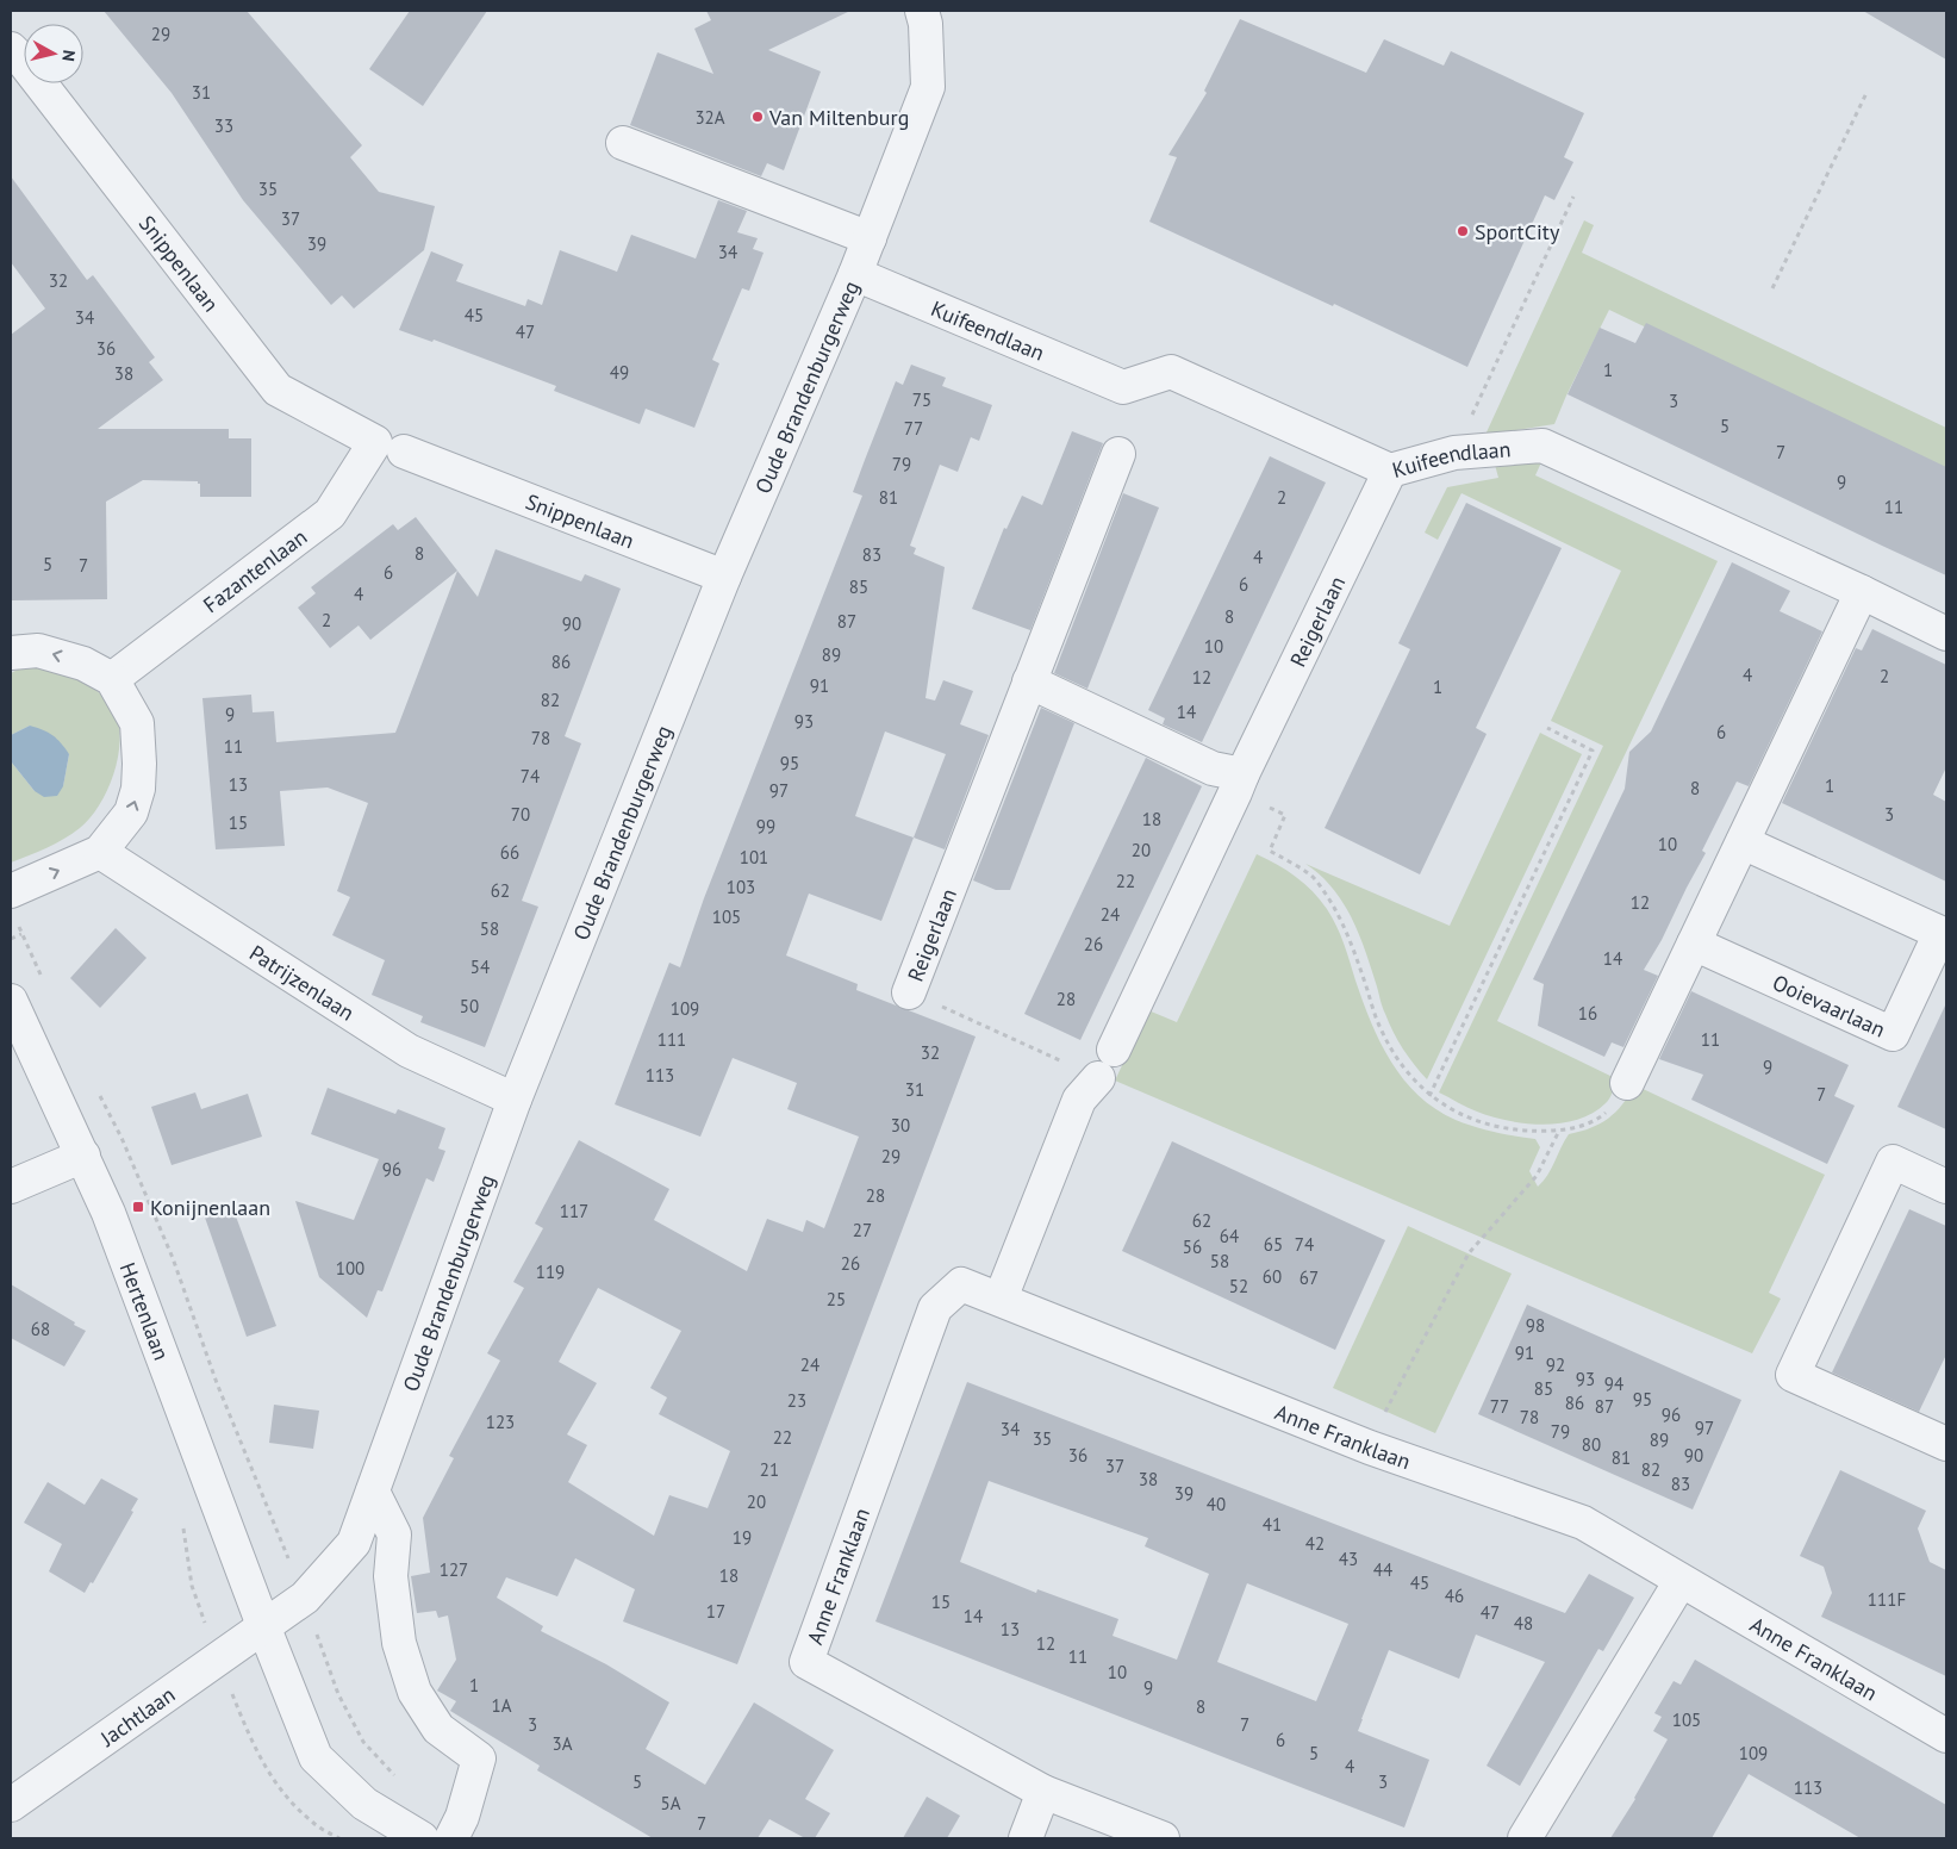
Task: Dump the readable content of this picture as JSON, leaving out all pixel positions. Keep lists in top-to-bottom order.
{
  "streets": {
    "street": [
      "Snippenlaan",
      "Kuifeendlaan",
      "Oude Brandenburgerweg",
      "Fazantenlaan",
      "Reigerlaan",
      "Patrijzenlaan",
      "Ooievaarlaan",
      "Hertenlaan",
      "Anne Franklaan",
      "Jachtlaan"
    ]
  },
  "crossings": [
    ["Snippenlaan", "Oude Brandenburgerweg"],
    ["Snippenlaan", "Fazantenlaan"],
    ["Kuifeendlaan", "Oude Brandenburgerweg"],
    ["Kuifeendlaan", "Reigerlaan"],
    ["Oude Brandenburgerweg", "Patrijzenlaan"],
    ["Oude Brandenburgerweg", "Hertenlaan"],
    ["Oude Brandenburgerweg", "Jachtlaan"],
    ["Hertenlaan", "Jachtlaan"]
  ],
  "places": {
    "other": ["Van Miltenburg", "SportCity"],
    "transit": ["Konijnenlaan"]
  },
  "house_numbers": [
    "29",
    "31",
    "32A",
    "33",
    "35",
    "37",
    "39",
    "34",
    "32",
    "45",
    "34",
    "47",
    "36",
    "1",
    "49",
    "38",
    "75",
    "3",
    "5",
    "77",
    "7",
    "79",
    "9",
    "81",
    "2",
    "11",
    "8",
    "83",
    "4",
    "5",
    "7",
    "6",
    "6",
    "85",
    "4",
    "8",
    "2",
    "87",
    "90",
    "10",
    "89",
    "86",
    "4",
    "2",
    "12",
    "91",
    "1",
    "82",
    "14",
    "9",
    "93",
    "6",
    "78",
    "11",
    "95",
    "74",
    "13",
    "1",
    "8",
    "97",
    "70",
    "3",
    "18",
    "15",
    "99",
    "10",
    "20",
    "66",
    "101",
    "22",
    "103",
    "62",
    "12",
    "24",
    "105",
    "58",
    "26",
    "14",
    "54",
    "28",
    "50",
    "109",
    "16",
    "111",
    "11",
    "32",
    "9",
    "113",
    "31",
    "7",
    "30",
    "29",
    "96",
    "28",
    "117",
    "62",
    "27",
    "64",
    "65",
    "74",
    "56",
    "58",
    "26",
    "100",
    "119",
    "60",
    "67",
    "52",
    "25",
    "98",
    "68",
    "91",
    "24",
    "92",
    "93",
    "94",
    "85",
    "95",
    "23",
    "86",
    "77",
    "87",
    "96",
    "78",
    "123",
    "97",
    "34",
    "79",
    "22",
    "35",
    "89",
    "80",
    "36",
    "90",
    "81",
    "37",
    "21",
    "82",
    "38",
    "83",
    "39",
    "20",
    "40",
    "41",
    "19",
    "42",
    "43",
    "127",
    "44",
    "18",
    "45",
    "46",
    "111F",
    "15",
    "17",
    "47",
    "14",
    "48",
    "13",
    "12",
    "11",
    "10",
    "1",
    "9",
    "1A",
    "8",
    "105",
    "3",
    "7",
    "6",
    "3A",
    "5",
    "109",
    "4",
    "5",
    "3",
    "113",
    "5A",
    "7"
  ],
  "north": "right"
}
